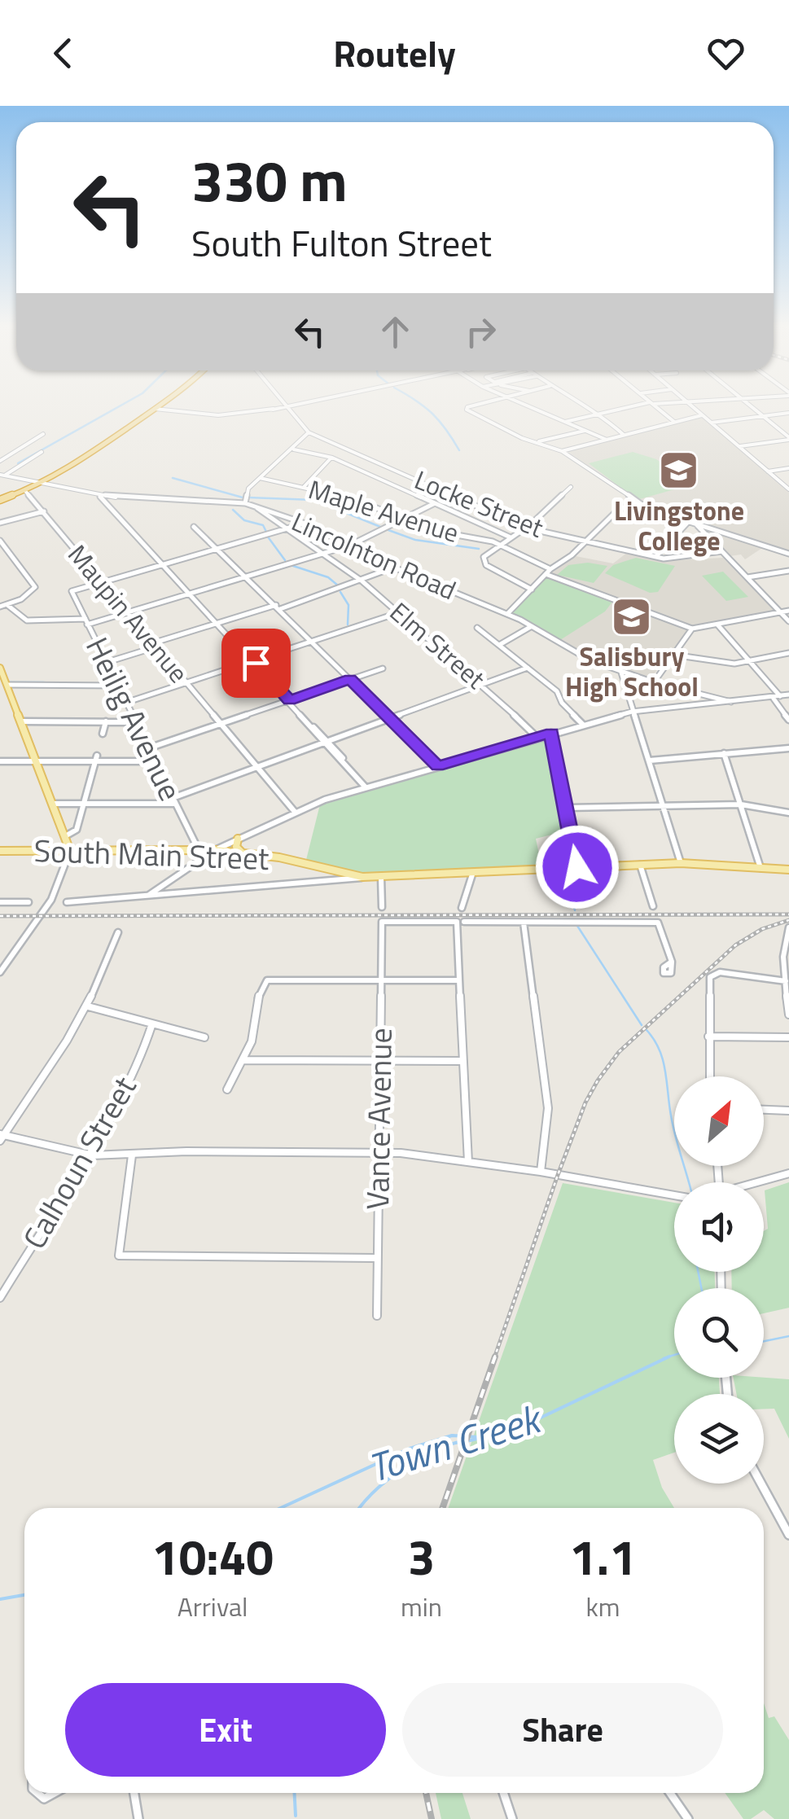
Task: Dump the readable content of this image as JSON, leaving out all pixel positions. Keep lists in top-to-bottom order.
{
  "streets": {
    "main road": ["South Main Street"],
    "street": [
      "Locke Street",
      "Maple Avenue",
      "Lincolnton Road",
      "Maupin Avenue",
      "Elm Street",
      "Heilig Avenue",
      "Vance Avenue",
      "Calhoun Street"
    ]
  },
  "crossings": [
    ["Lincolnton Road", "Elm Street"],
    ["Maupin Avenue", "Heilig Avenue"],
    ["Heilig Avenue", "South Main Street"]
  ],
  "water": ["Town Creek"],
  "places": {
    "school or university": ["Livingstone College", "Salisbury High School"]
  },
  "north": "top right",
  "page": {
    "header": "Routely",
    "turn": ["330 m", "South Fulton Street"],
    "eta": [
      "10:40",
      "Arrival",
      "3",
      "min",
      "1.1",
      "km"
    ],
    "buttons": ["Exit", "Share"]
  }
}
